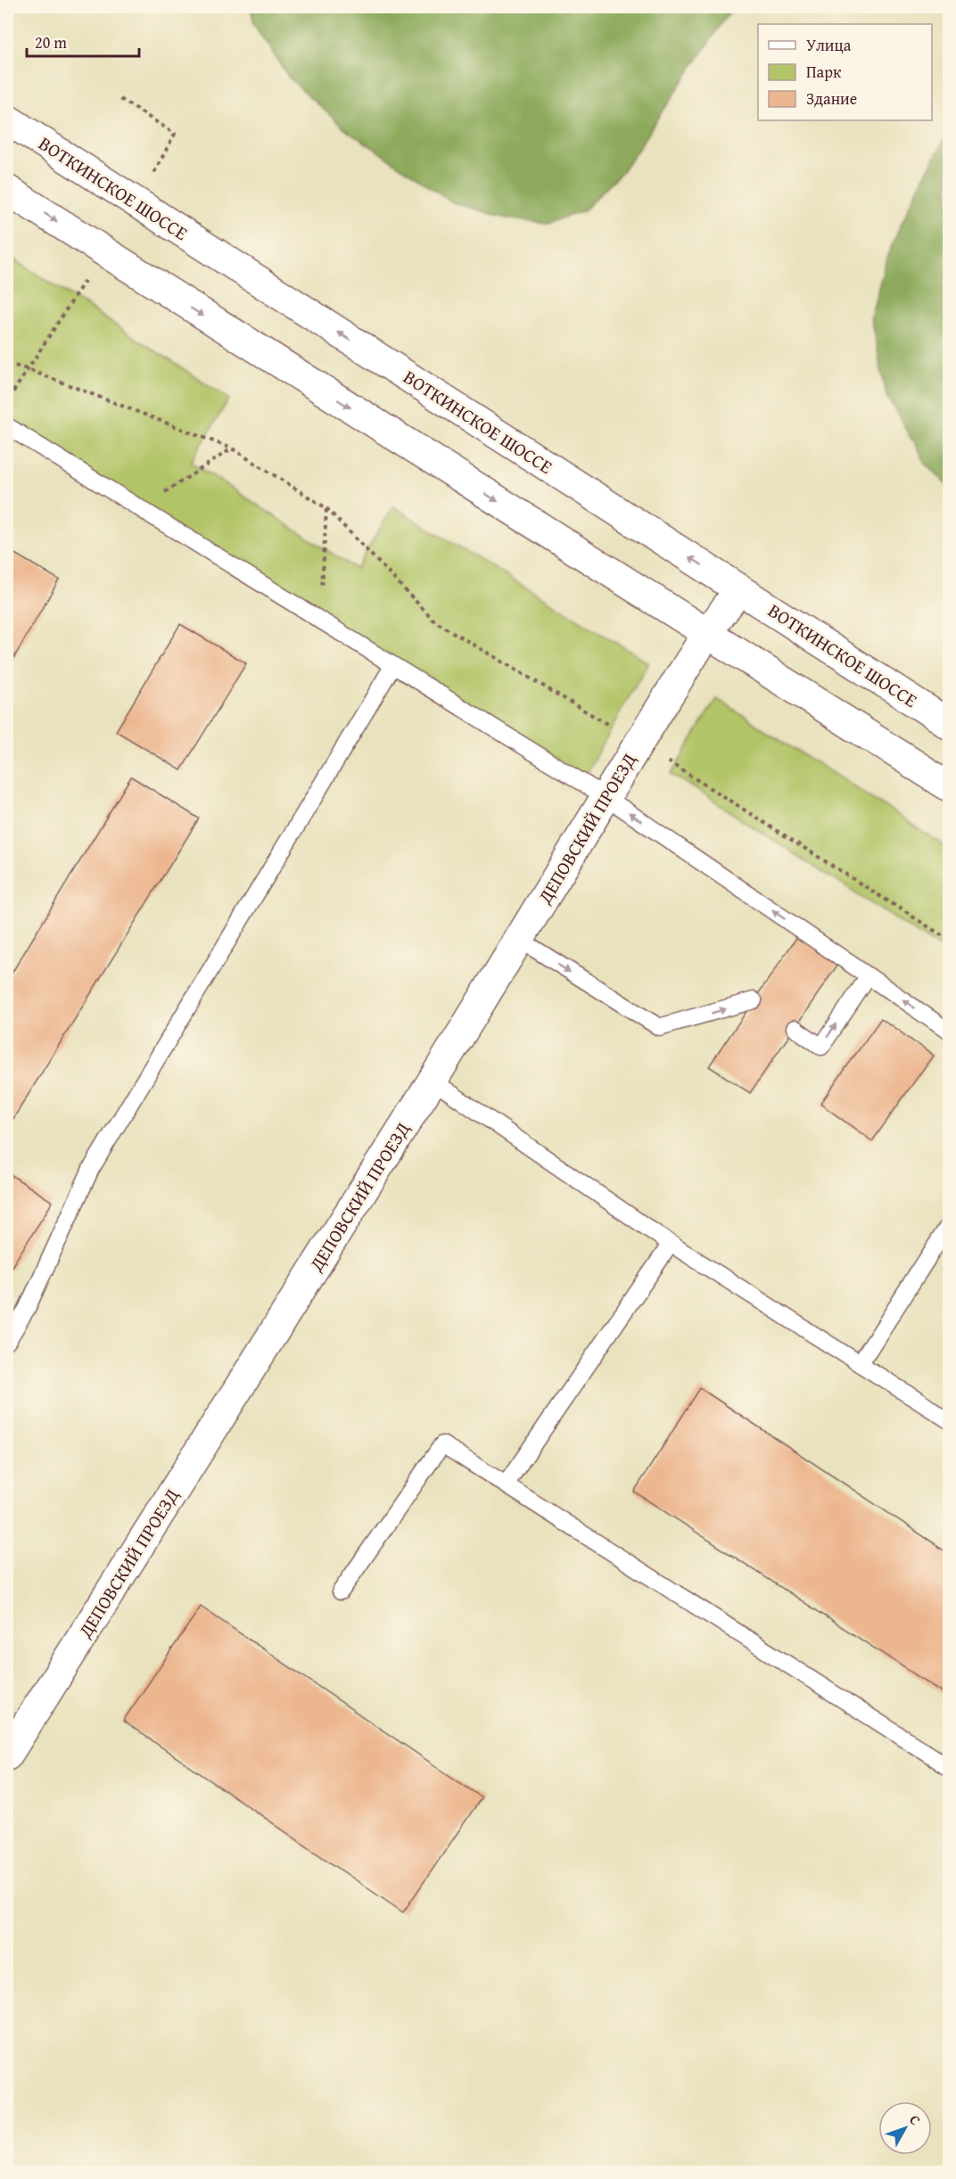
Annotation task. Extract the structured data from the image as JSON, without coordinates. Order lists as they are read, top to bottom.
{
  "streets": {
    "main road": ["ВОТКИНСКОЕ ШОССЕ", "ДЕПОВСКИЙ ПРОЕЗД"]
  },
  "crossings": [
    ["ВОТКИНСКОЕ ШОССЕ", "ДЕПОВСКИЙ ПРОЕЗД"]
  ],
  "legend": ["Улица", "Парк", "Здание"],
  "scale_bar": "20 m",
  "north": "top right"
}
